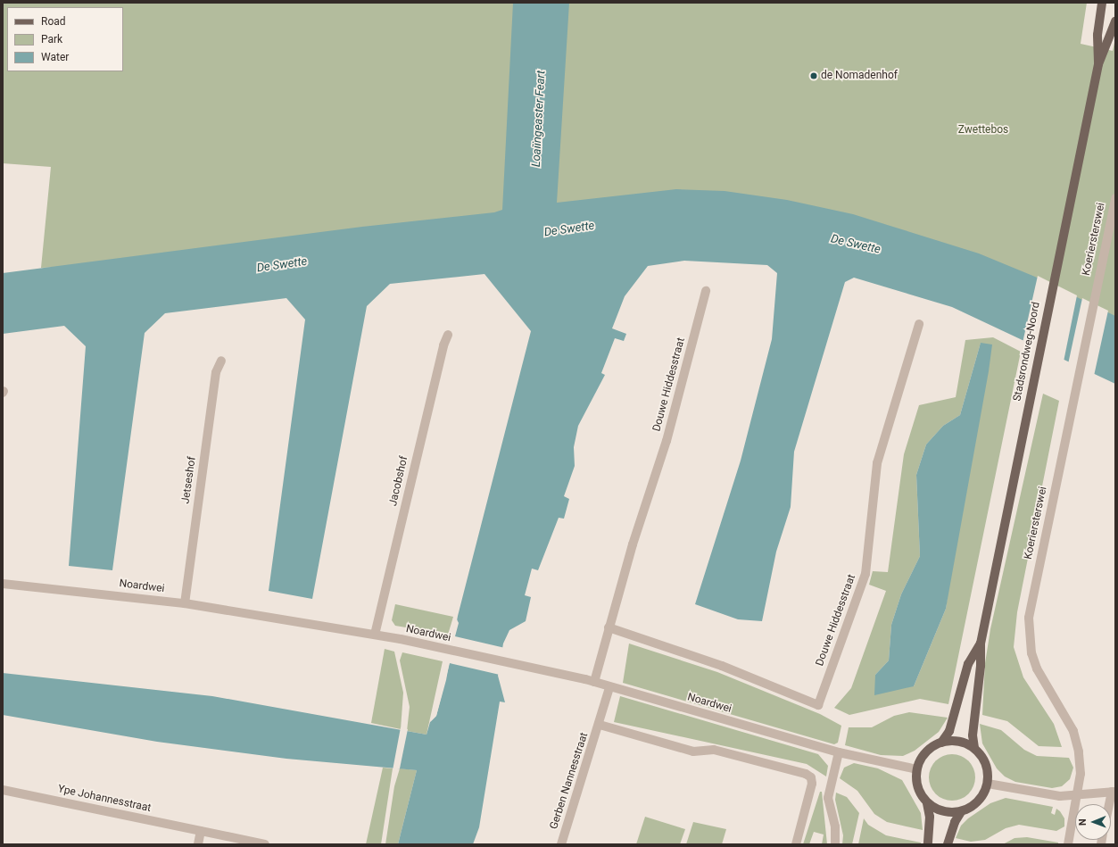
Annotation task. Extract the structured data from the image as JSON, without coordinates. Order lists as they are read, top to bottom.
{
  "streets": {
    "main road": ["Stadsrondweg-Noord"],
    "street": [
      "Koeriersterswei",
      "Douwe Hiddesstraat",
      "Jetseshof",
      "Jacobshof",
      "Noardwei",
      "Gerben Nannesstraat",
      "Ype Johannesstraat"
    ]
  },
  "crossings": [
    ["Stadsrondweg-Noord", "Noardwei"],
    ["Douwe Hiddesstraat", "Noardwei"],
    ["Jetseshof", "Noardwei"],
    ["Jacobshof", "Noardwei"],
    ["Noardwei", "Gerben Nannesstraat"]
  ],
  "water": ["Loaiïngeaster Feart", "De Swette"],
  "parks": ["Zwettebos"],
  "places": ["de Nomadenhof"],
  "legend": ["Road", "Park", "Water"],
  "north": "left"
}
